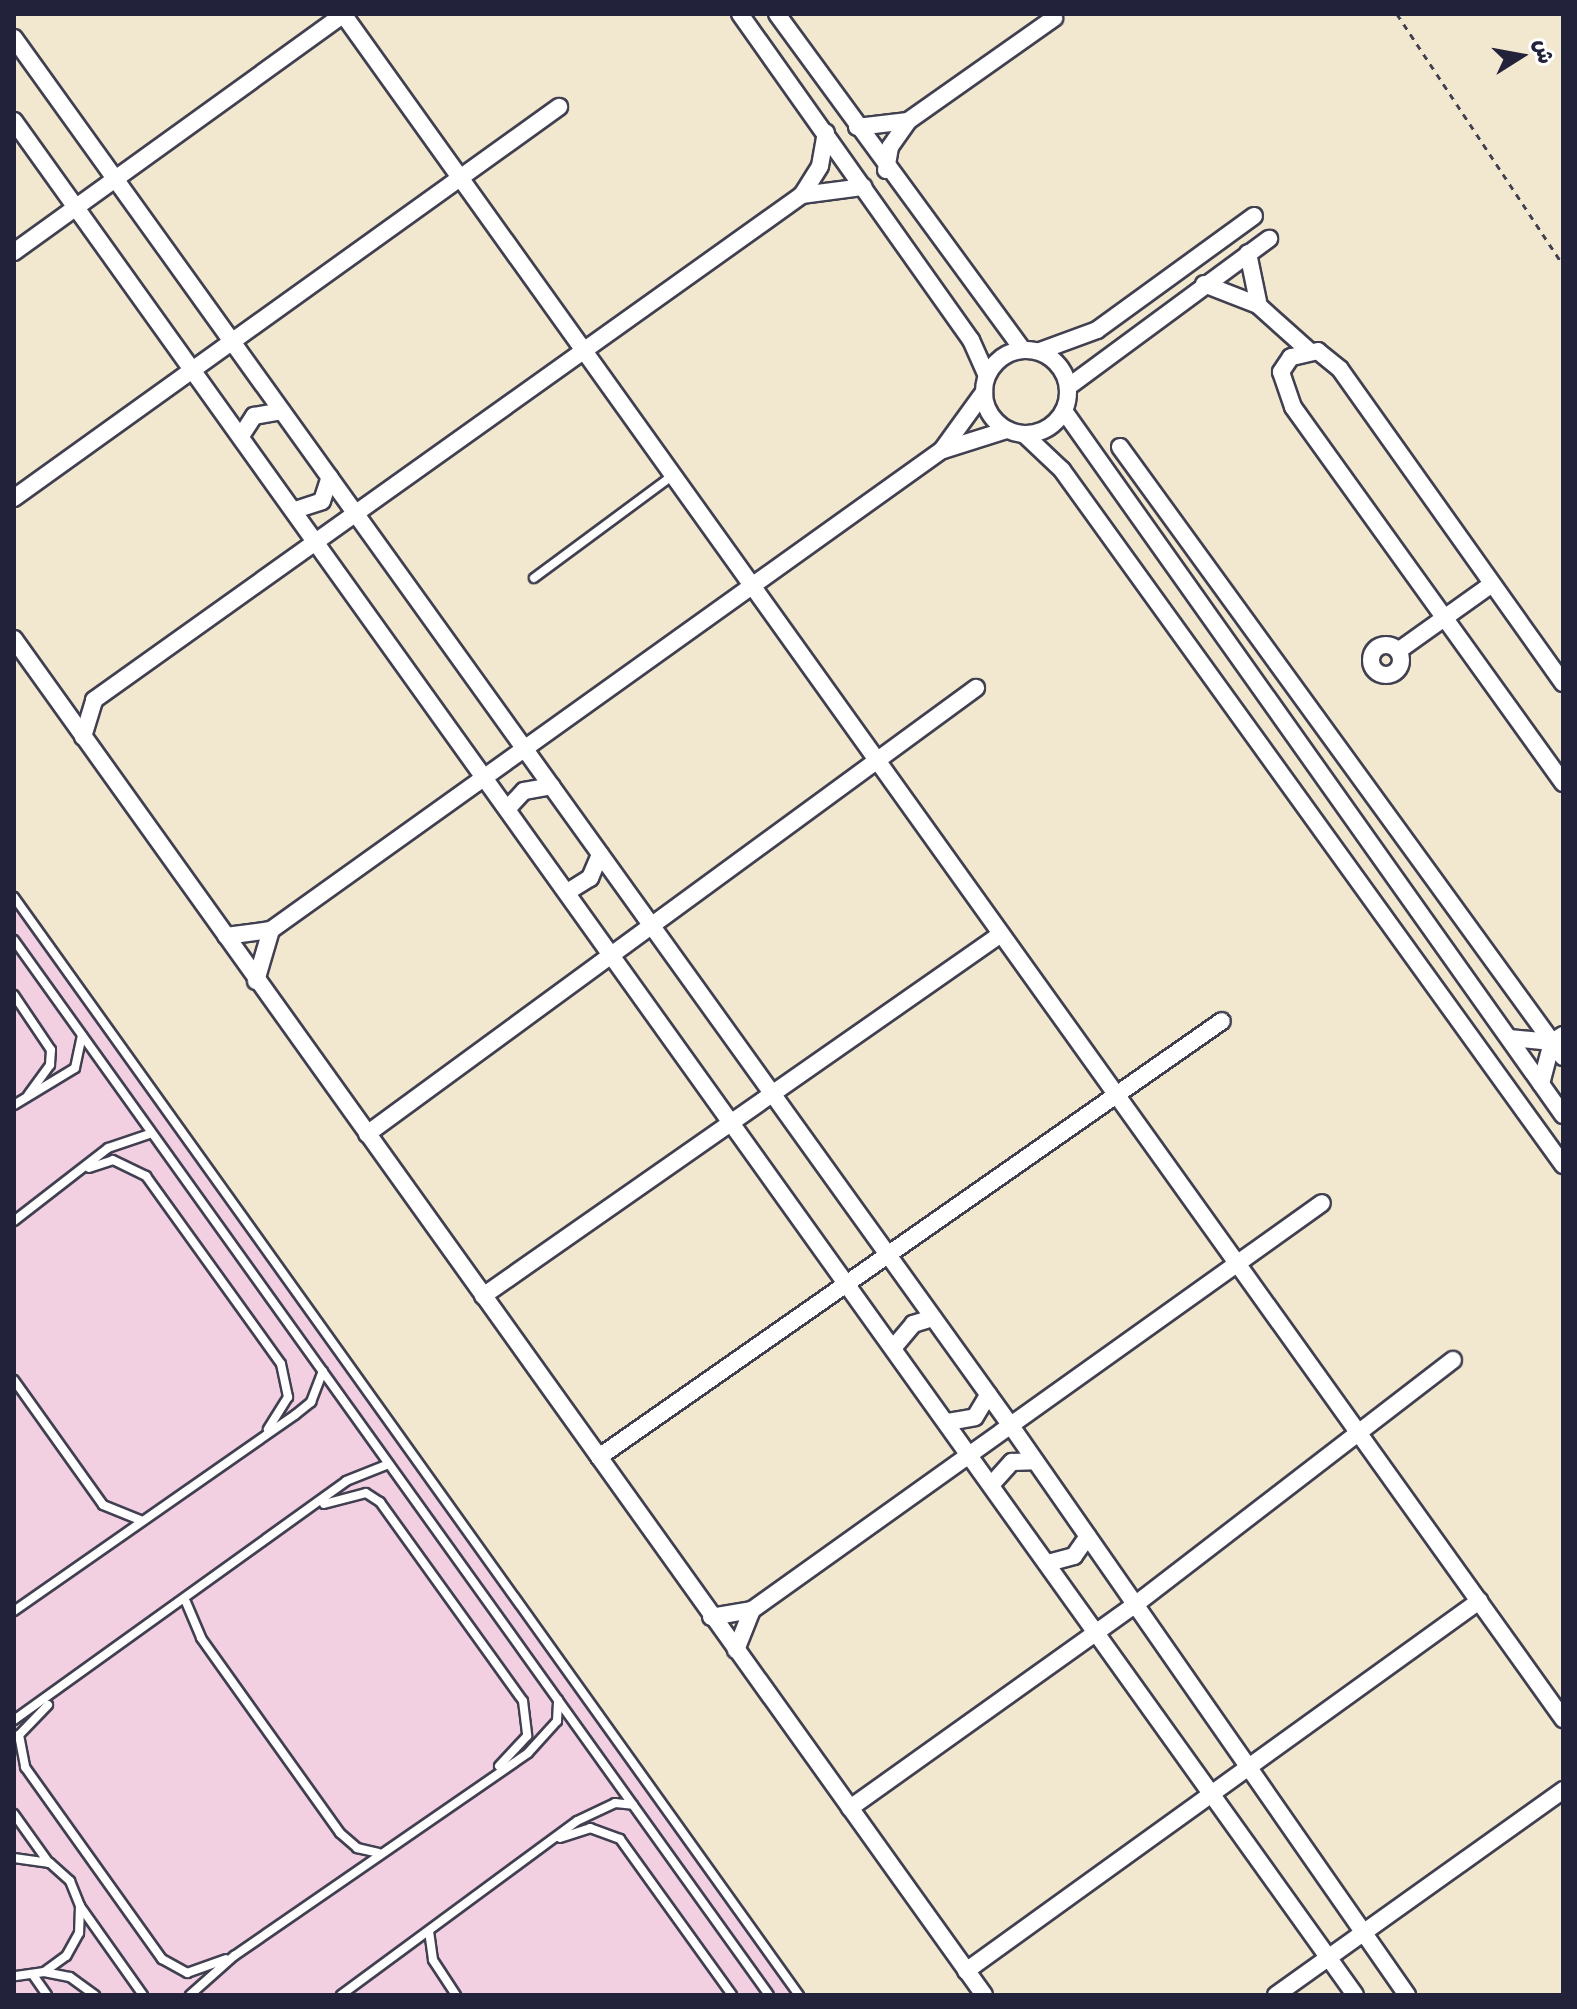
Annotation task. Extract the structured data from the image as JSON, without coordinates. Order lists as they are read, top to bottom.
{
  "north": "right"
}
